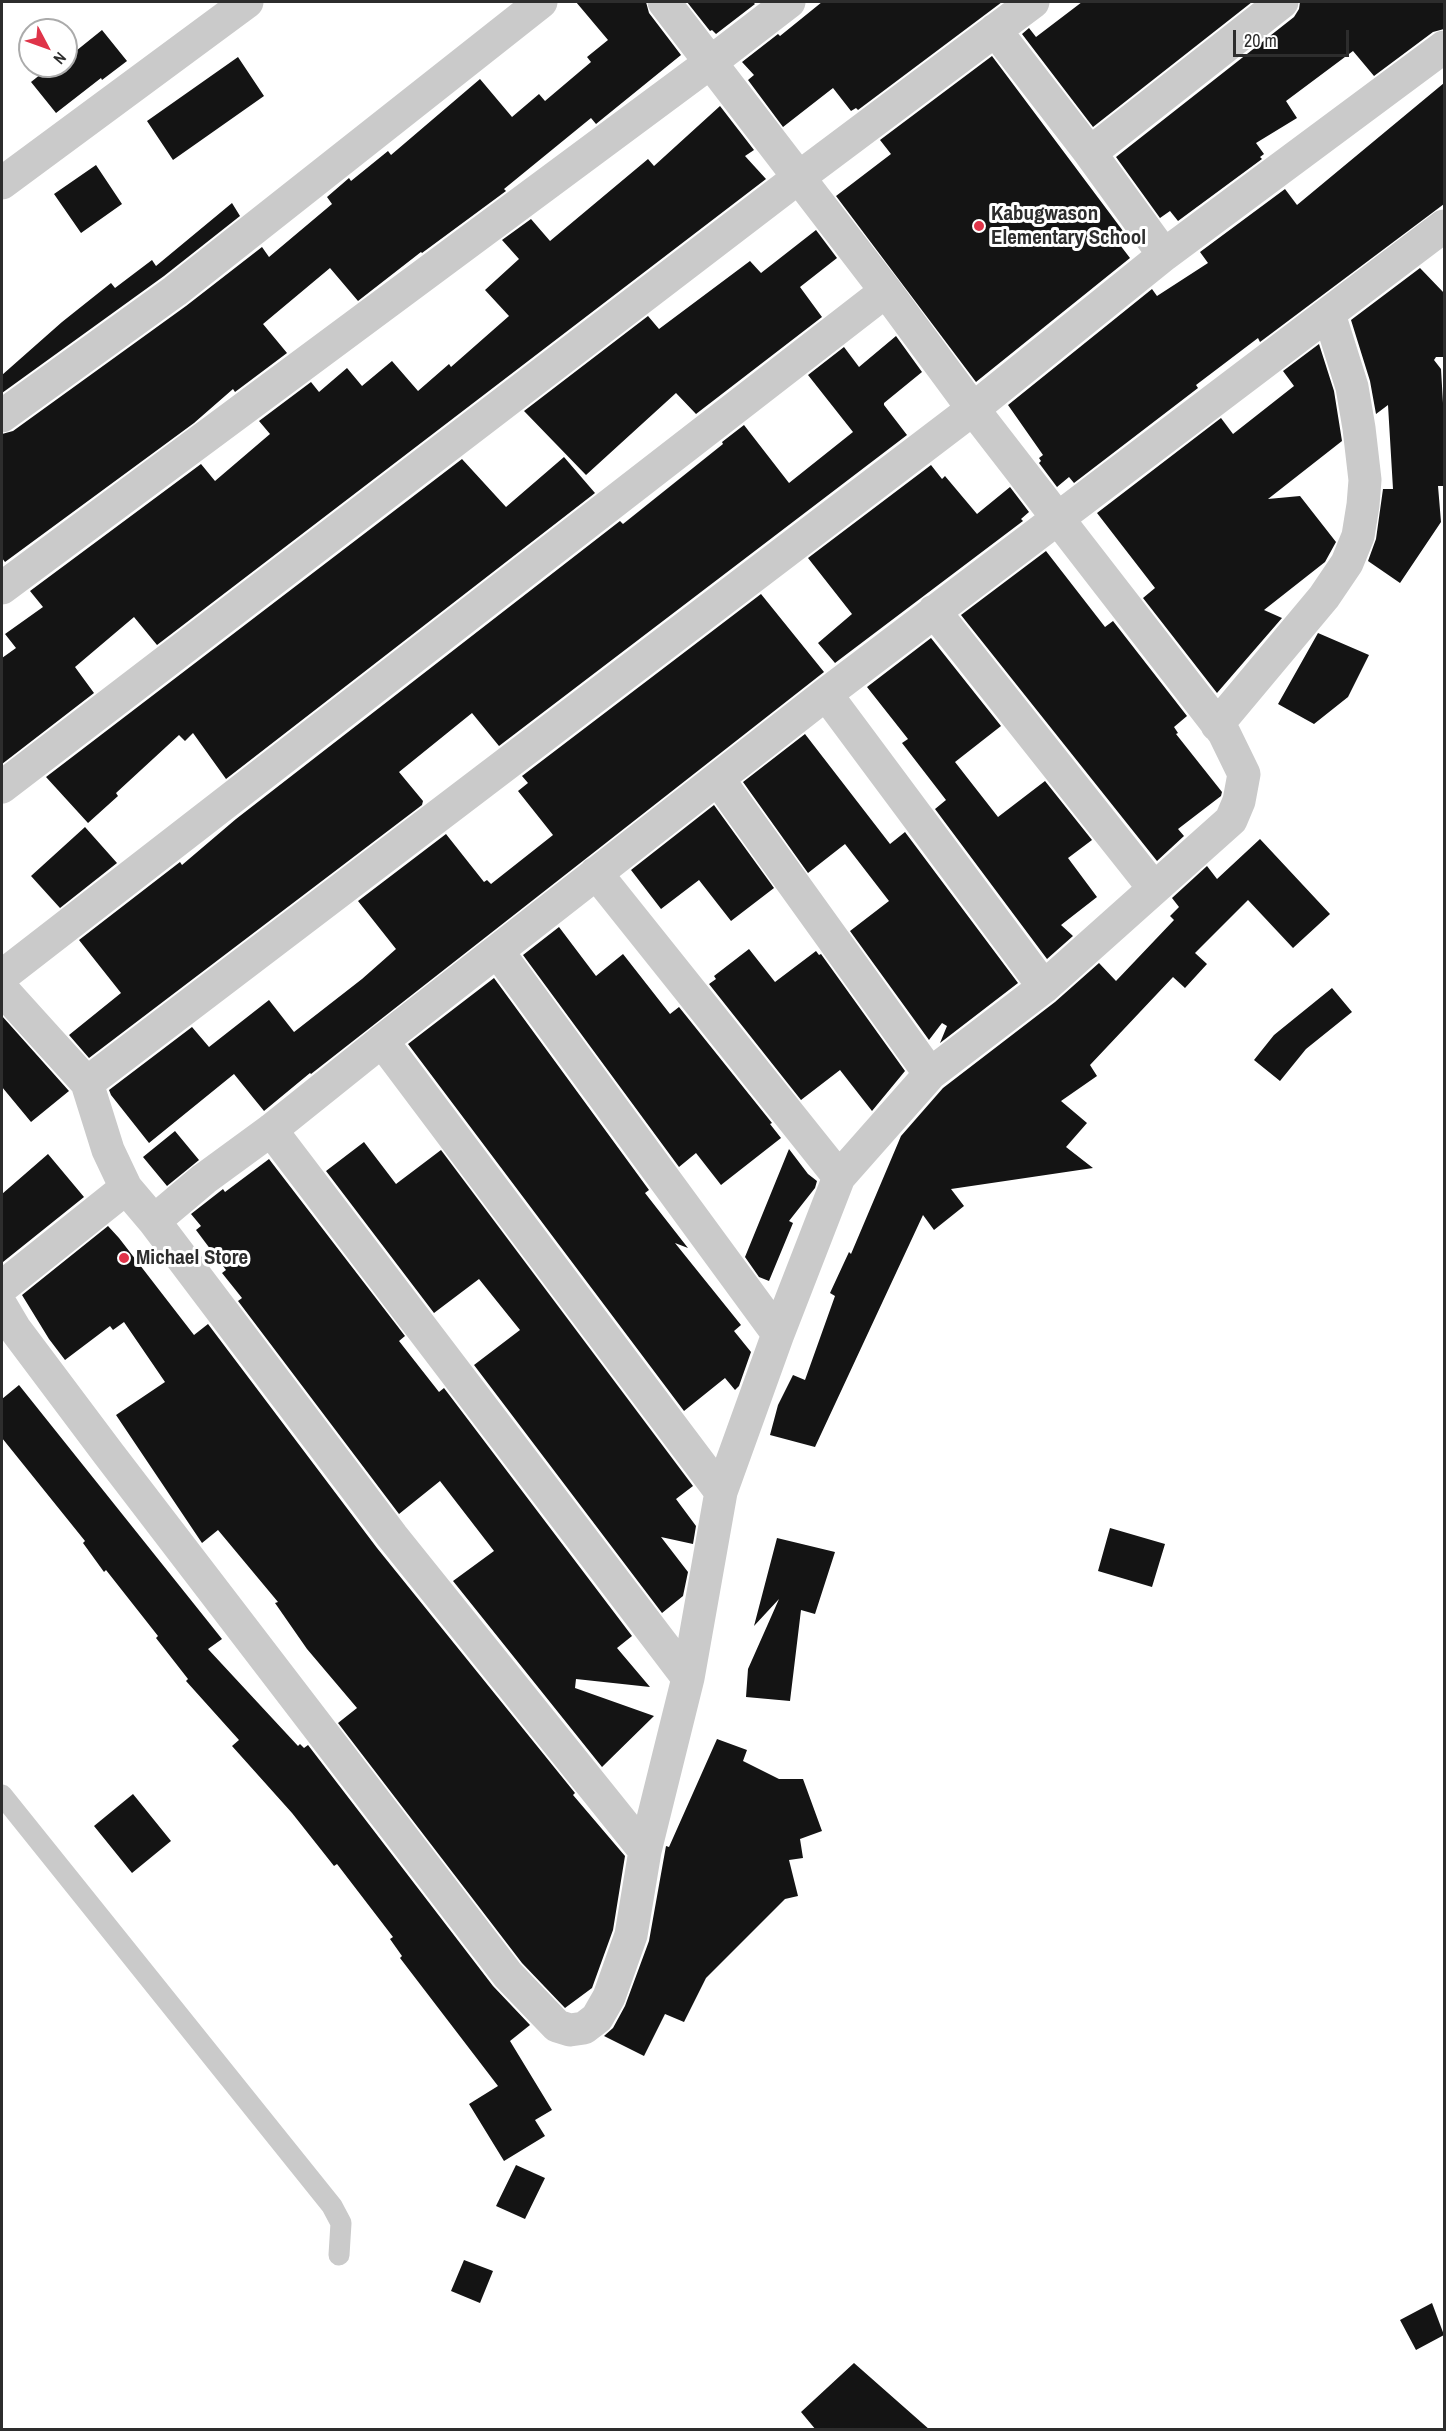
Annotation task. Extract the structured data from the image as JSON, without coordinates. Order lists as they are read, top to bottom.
{
  "places": ["Kabugwason Elementary School", "Michael Store"],
  "scale_bar": "20 m",
  "north": "bottom right"
}
